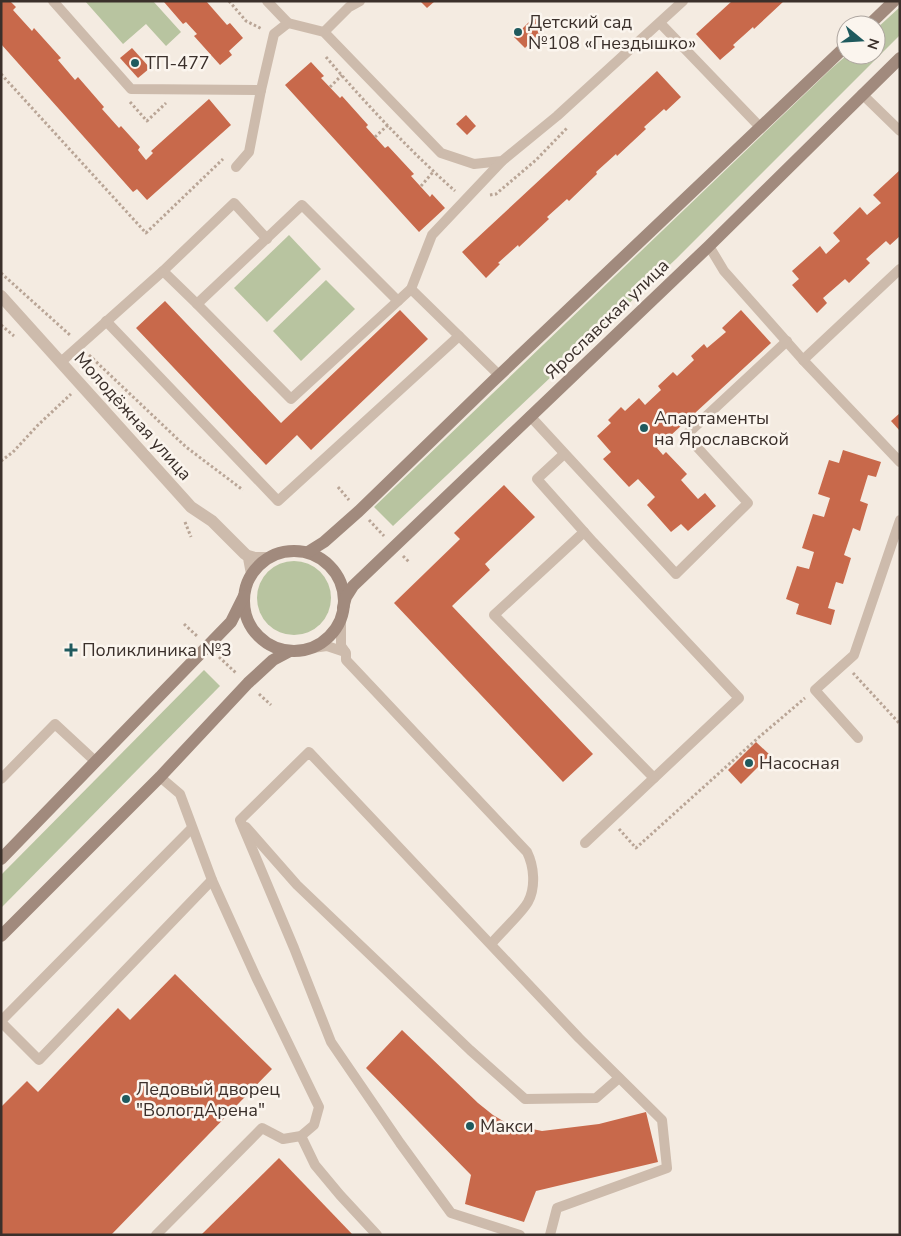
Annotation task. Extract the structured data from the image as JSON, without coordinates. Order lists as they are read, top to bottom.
{
  "streets": {
    "main road": ["Ярославская улица"],
    "street": ["Молодёжная улица"]
  },
  "places": {
    "other": [
      "Детский сад №108 «Гнездышко»",
      "ТП-477",
      "Апартаменты на Ярославской",
      "Насосная",
      "Ледовый дворец \"ВологдАрена\"",
      "Макси"
    ],
    "health": ["Поликлиника №3"]
  },
  "north": "right"
}
